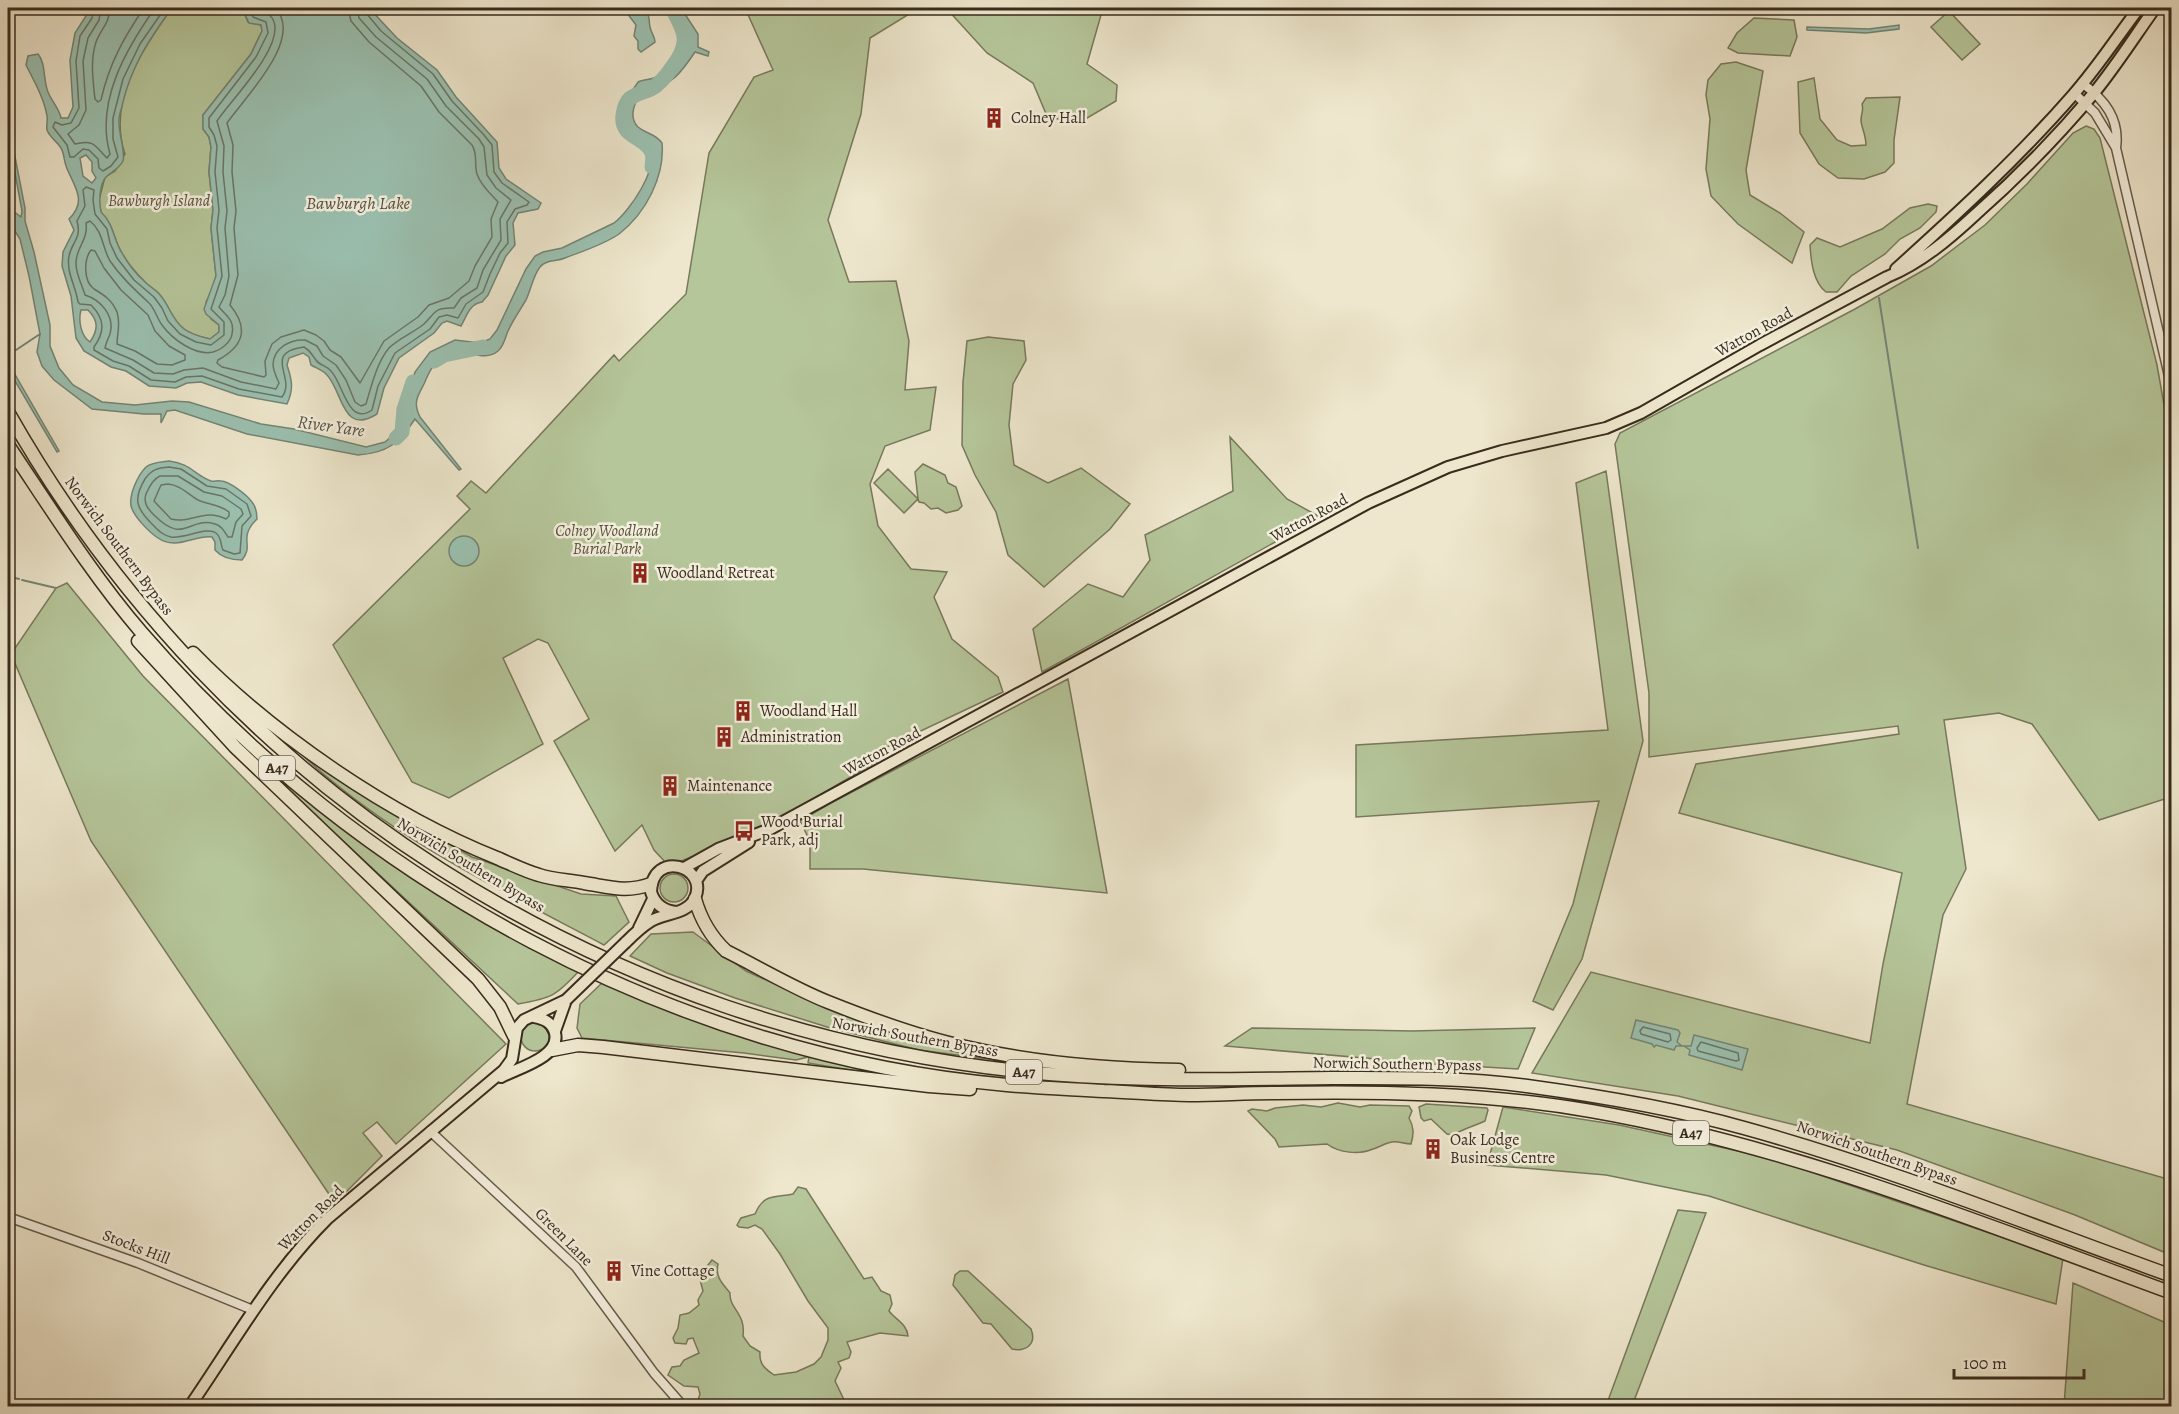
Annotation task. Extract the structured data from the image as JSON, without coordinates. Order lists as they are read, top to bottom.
{
  "streets": {
    "highway": ["Norwich Southern Bypass", "A47"],
    "main road": ["Watton Road"],
    "street": ["Green Lane", "Stocks Hill"]
  },
  "crossings": [
    ["Watton Road", "A47"],
    ["Watton Road", "Green Lane"],
    ["Watton Road", "Stocks Hill"],
    ["Norwich Southern Bypass", "A47"]
  ],
  "water": ["Bawburgh Lake", "River Yare"],
  "parks": ["Bawburgh Island", "Colney Woodland Burial Park"],
  "places": {
    "building": [
      "Colney Hall",
      "Woodland Retreat",
      "Woodland Hall",
      "Administration",
      "Maintenance",
      "Oak Lodge Business Centre",
      "Vine Cottage"
    ],
    "bus stop": ["Wood Burial Park, adj"]
  },
  "scale_bar": "100 m"
}
